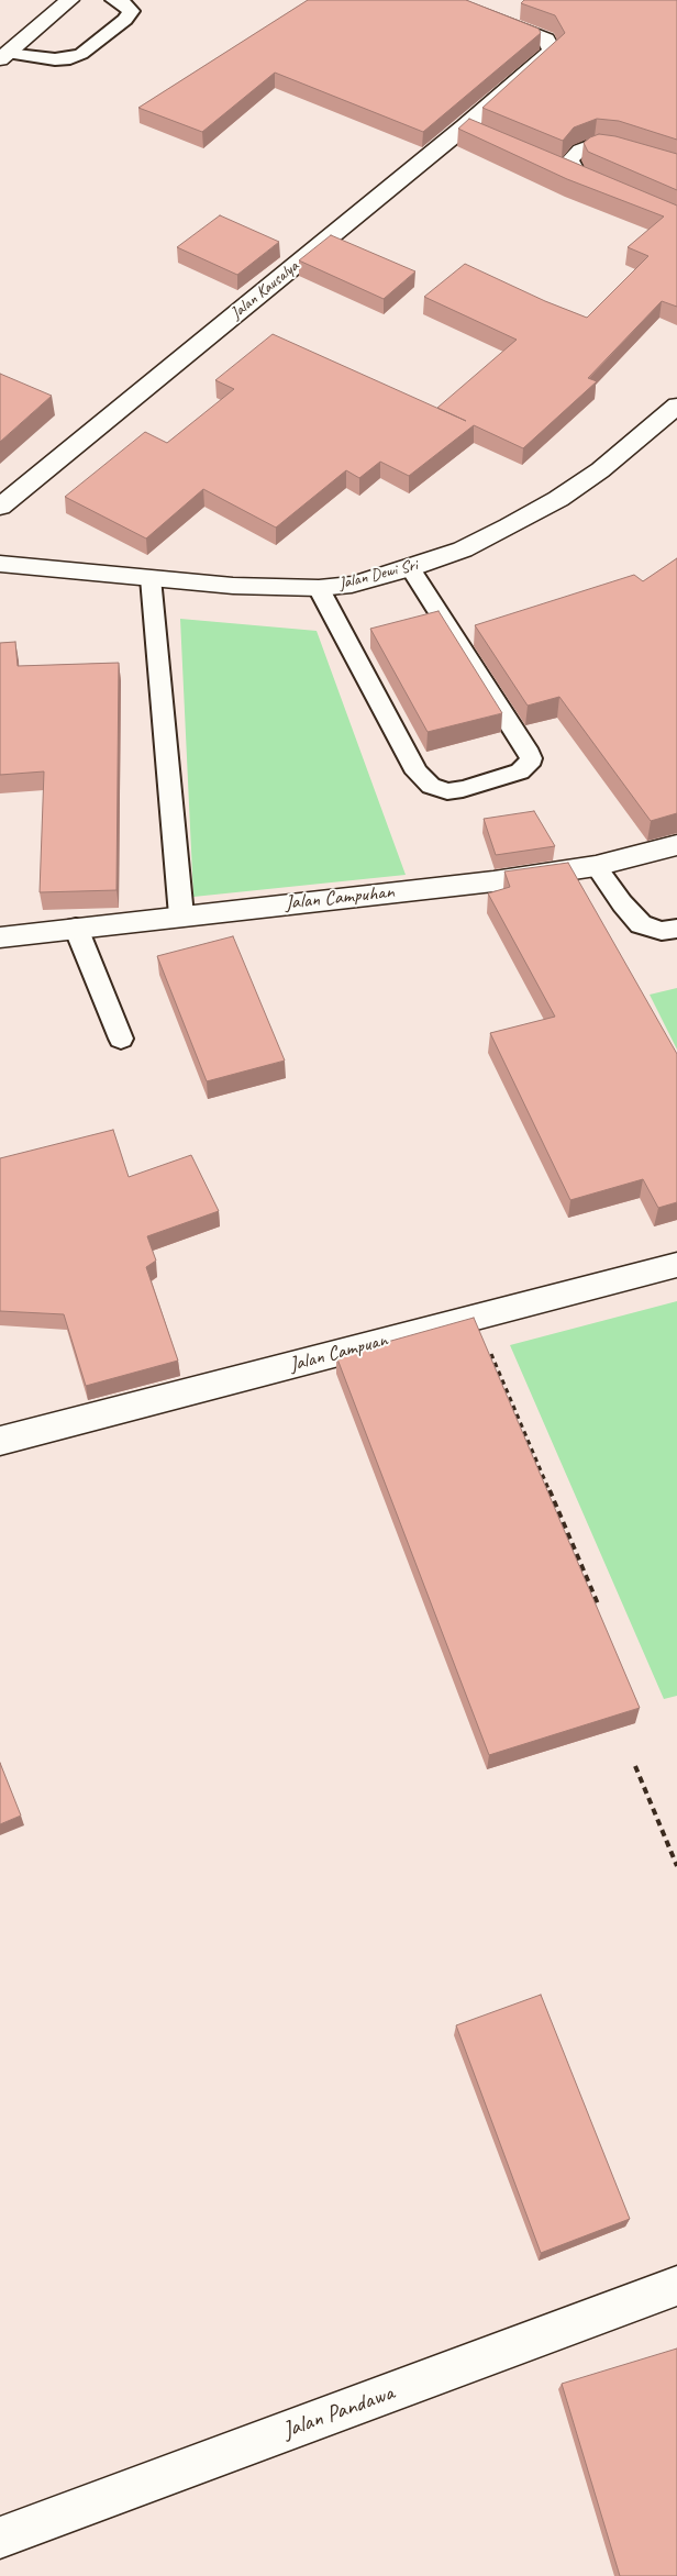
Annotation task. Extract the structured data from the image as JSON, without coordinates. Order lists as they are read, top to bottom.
{
  "streets": {
    "street": [
      "Jalan Kausalya",
      "Jalan Dewi Sri",
      "Jalan Campuhan",
      "Jalan Campuan",
      "Jalan Pandawa"
    ]
  }
}
